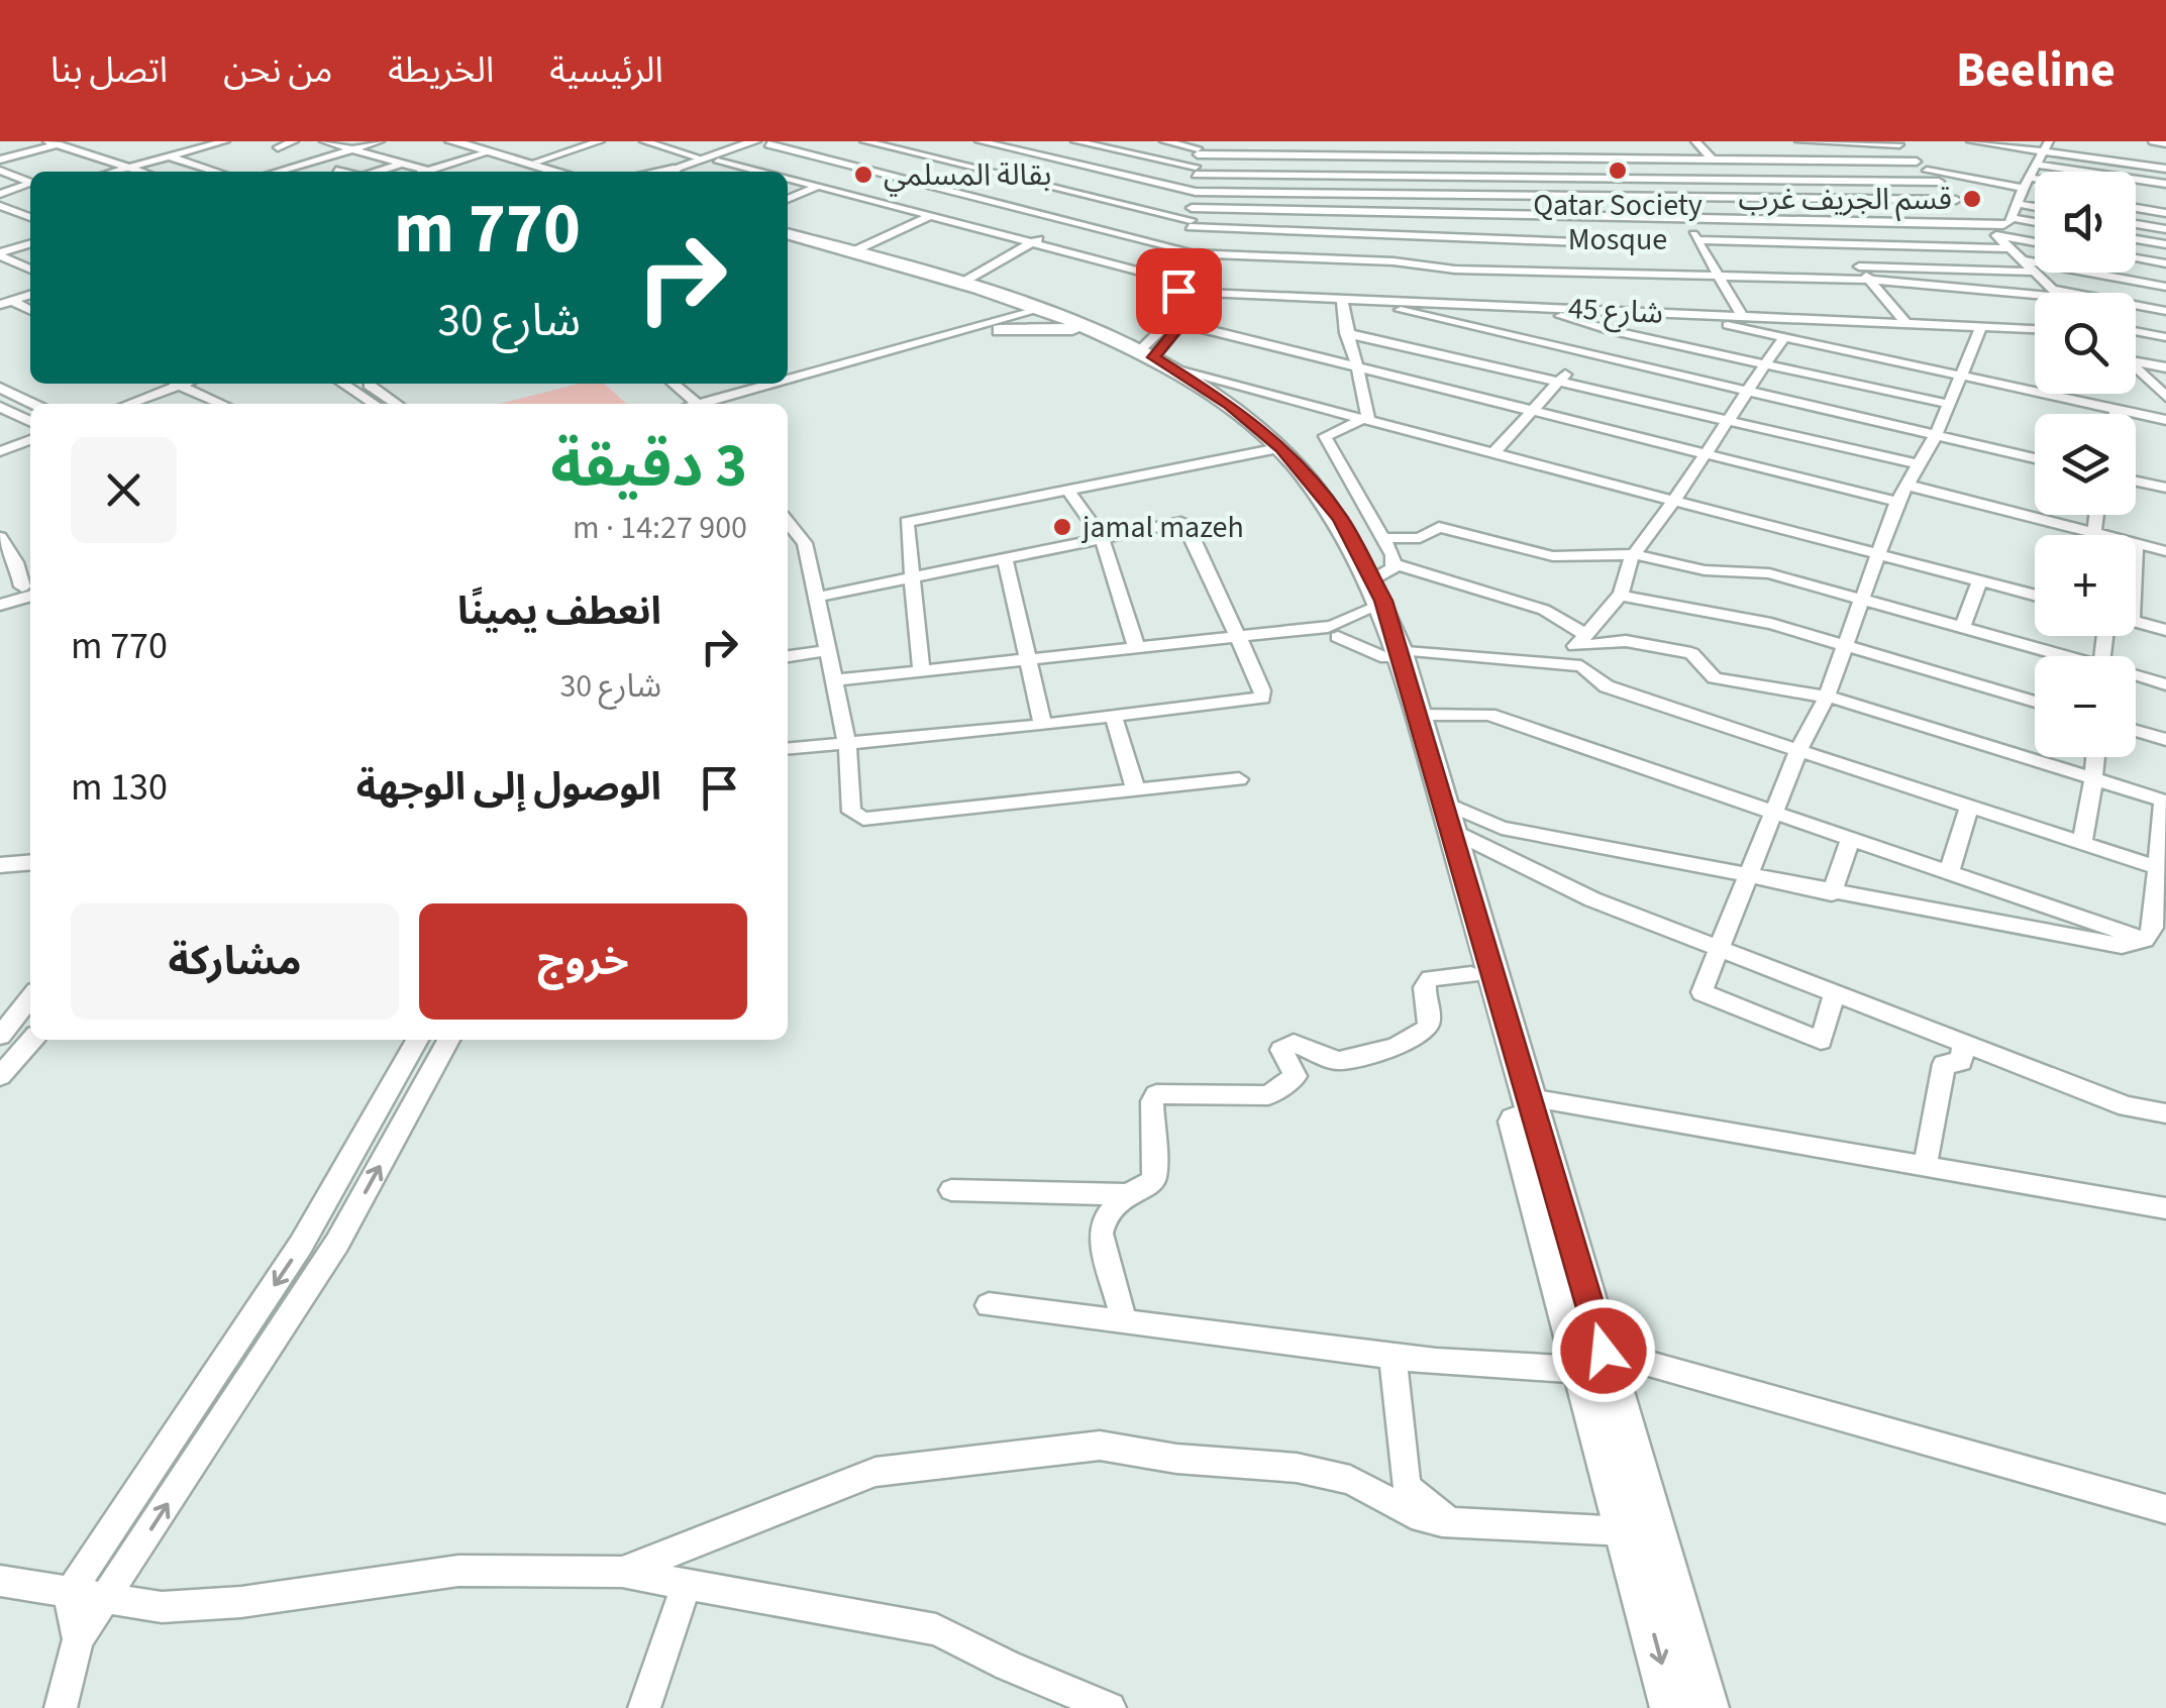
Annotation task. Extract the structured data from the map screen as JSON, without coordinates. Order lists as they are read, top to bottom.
{
  "streets": {
    "street": ["شارع 45"]
  },
  "places": [
    "Qatar Society Mosque",
    "بقالة المسلمي",
    "قسم الجريف غرب",
    "jamal mazeh"
  ],
  "page": {
    "header": "Beeline",
    "nav": [
      "الرئيسية",
      "الخريطة",
      "من نحن",
      "اتصل بنا"
    ],
    "map_buttons": ["+", "−"],
    "turn": ["770 m", "شارع 30"],
    "heading": ["3 دقيقة", "900 m · 14:27"],
    "list": [
      {
        "name": "انعطف يمينًا",
        "note": "شارع 30",
        "value": "770 m"
      },
      {
        "name": "الوصول إلى الوجهة",
        "value": "130 m"
      }
    ],
    "buttons": ["خروج", "مشاركة"]
  }
}
